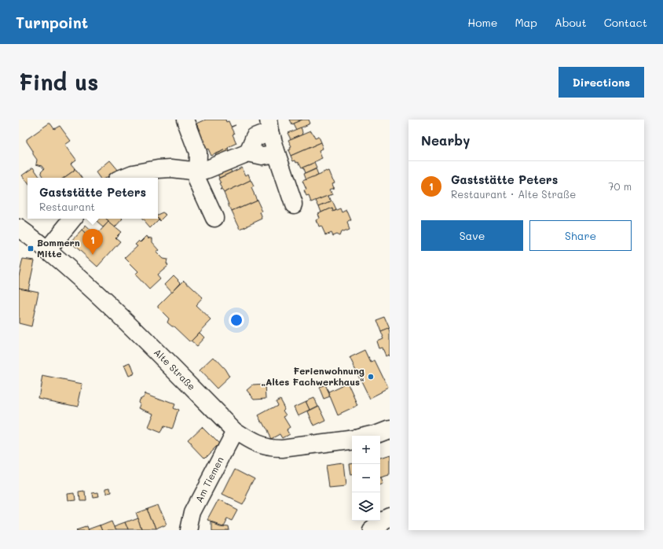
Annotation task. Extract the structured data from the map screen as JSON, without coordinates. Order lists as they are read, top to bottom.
{
  "streets": {
    "street": ["Alte Straße", "Am Tiemen"]
  },
  "crossings": [
    ["Alte Straße", "Am Tiemen"]
  ],
  "places": {
    "transit": ["Bommern Mitte"],
    "other": ["Ferienwohnung „Altes Fachwerkhaus“"]
  },
  "page": {
    "header": "Turnpoint",
    "nav": [
      "Home",
      "Map",
      "About",
      "Contact"
    ],
    "buttons": [
      "Directions",
      ["Save", "Share"]
    ],
    "title": "Find us",
    "heading": "Nearby",
    "list": [
      {
        "mark": "1",
        "name": "Gaststätte Peters",
        "note": "Restaurant · Alte Straße",
        "value": "70 m"
      }
    ],
    "popup": ["Gaststätte Peters", "Restaurant"],
    "pins": "1",
    "map_buttons": ["+", "−"]
  }
}
